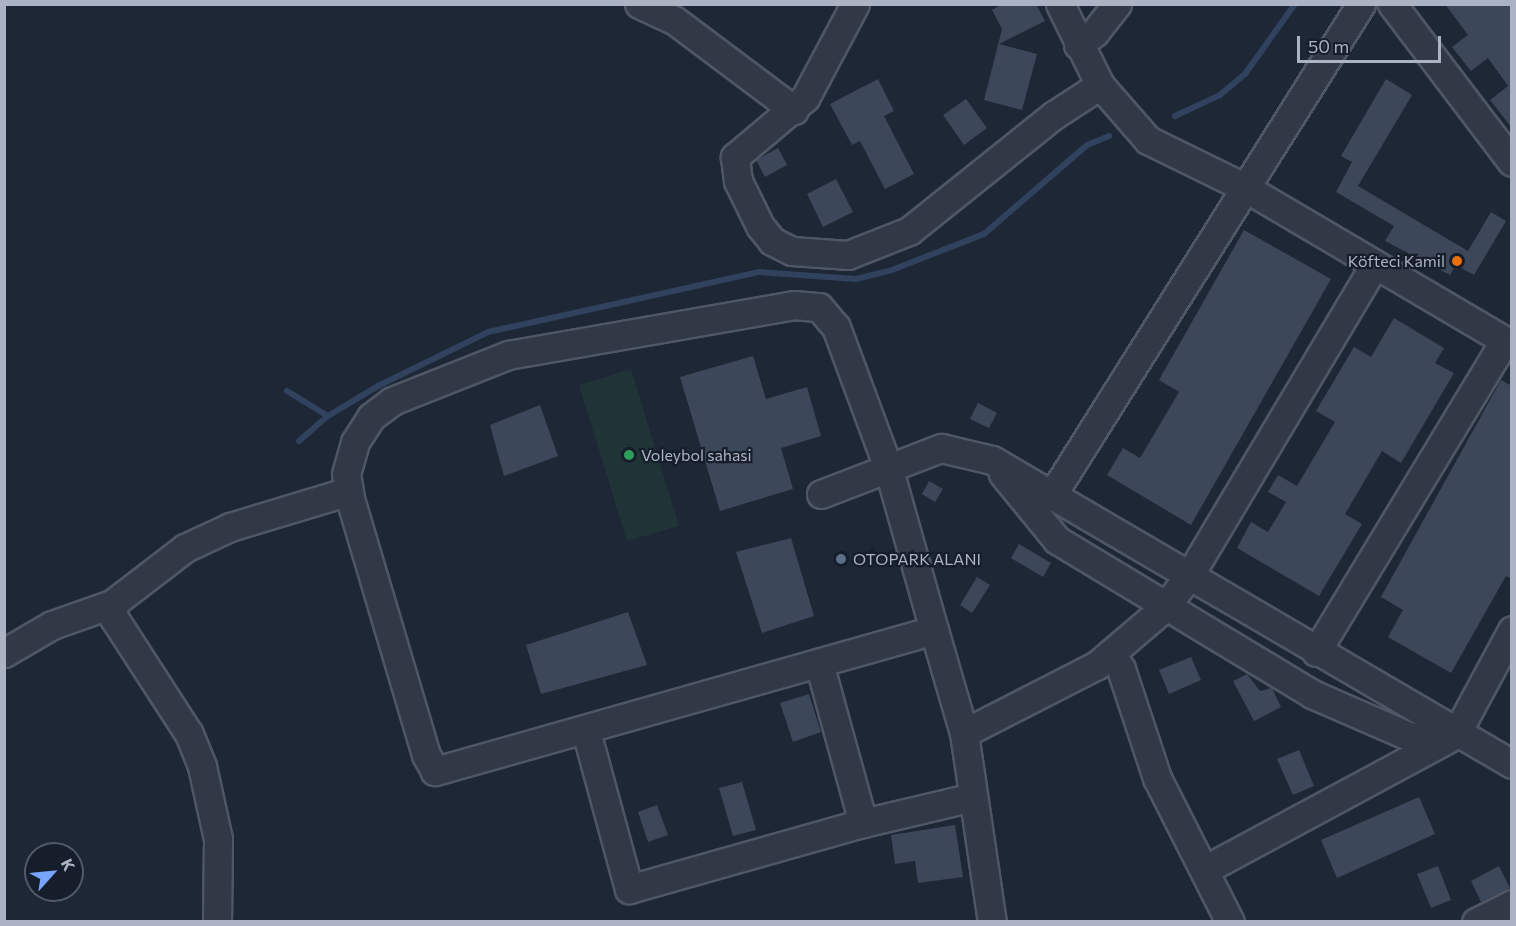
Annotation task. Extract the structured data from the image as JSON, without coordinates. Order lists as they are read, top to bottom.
{
  "places": ["Köfteci Kamil", "Voleybol sahasi", "OTOPARK ALANI"],
  "scale_bar": "50 m",
  "north": "top right"
}
